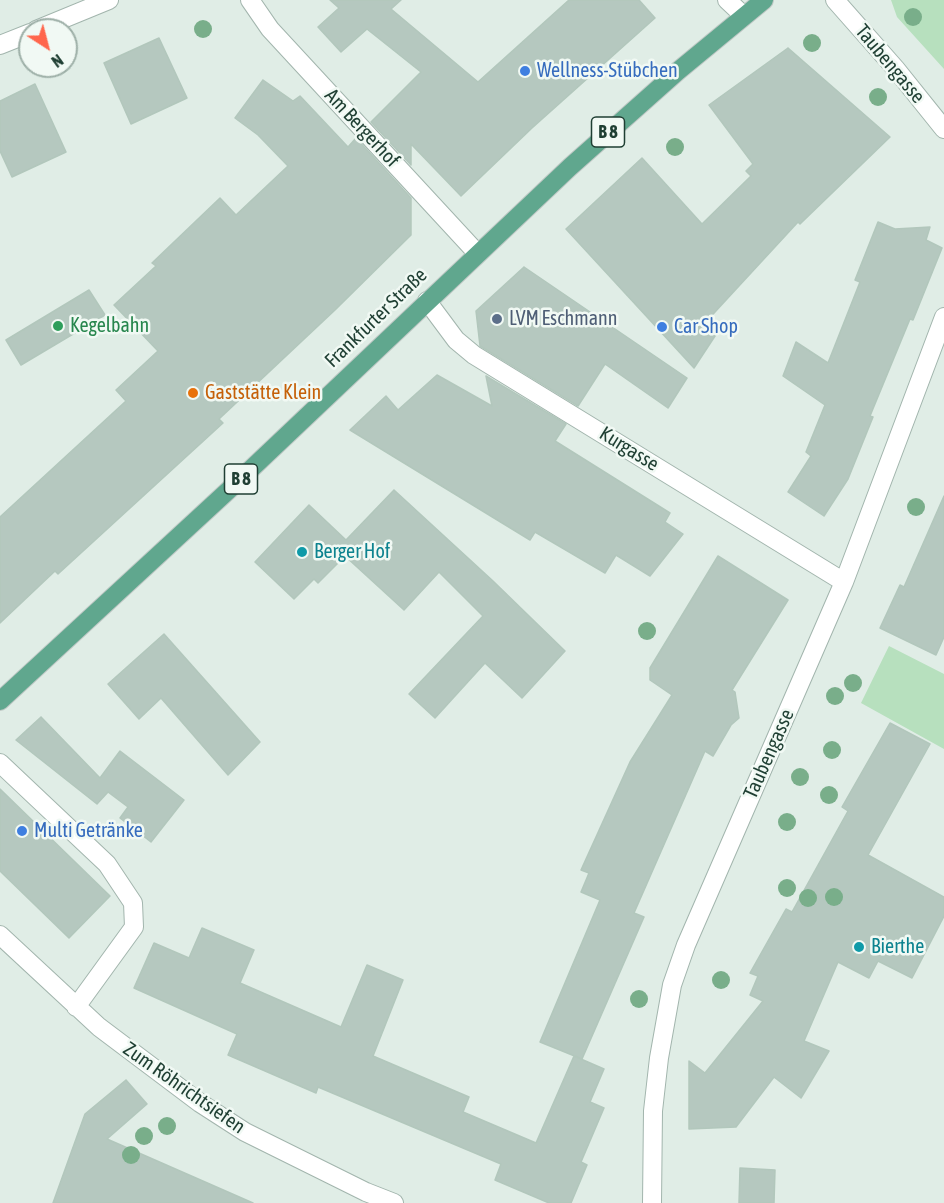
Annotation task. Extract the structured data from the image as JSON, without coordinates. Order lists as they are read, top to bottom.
{
  "streets": {
    "main road": ["B 8", "Frankfurter Straße"],
    "street": [
      "Taubengasse",
      "Am Bergerhof",
      "Kurgasse",
      "Zum Röhrichtsiefen"
    ]
  },
  "crossings": [
    ["Taubengasse", "Kurgasse"],
    ["Am Bergerhof", "Frankfurter Straße"],
    ["Frankfurter Straße", "Kurgasse"]
  ],
  "places": [
    "Wellness-Stübchen",
    "LVM Eschmann",
    "Kegelbahn",
    "Car Shop",
    "Gaststätte Klein",
    "Berger Hof",
    "Multi Getränke",
    "Bierthe"
  ],
  "north": "bottom right"
}
